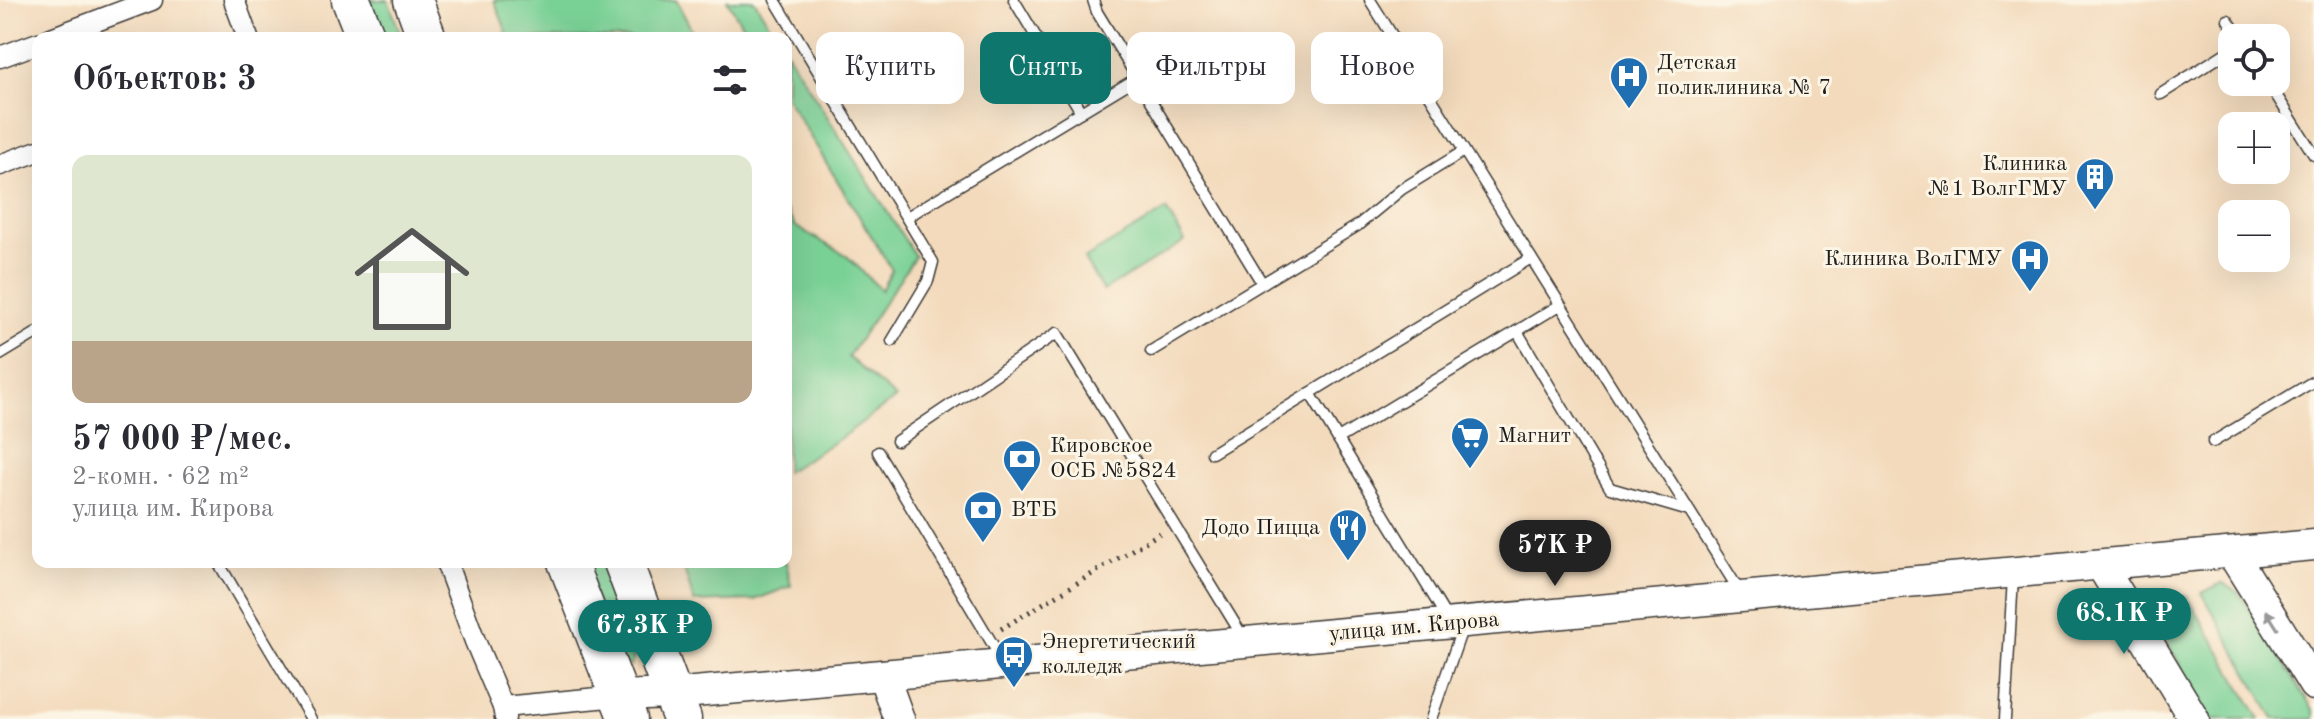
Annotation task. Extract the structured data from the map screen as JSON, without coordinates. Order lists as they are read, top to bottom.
{
  "streets": {
    "main road": ["улица им. Кирова"]
  },
  "places": {
    "hospital": ["Детская поликлиника № 7", "Клиника ВолГМУ"],
    "building": ["Клиника №1 ВолгГМУ"],
    "supermarket": ["Магнит"],
    "bank": ["Кировское ОСБ №5824", "ВТБ"],
    "restaurant": ["Додо Пицца"],
    "bus stop": ["Энергетический колледж"]
  },
  "page": {
    "map_buttons": ["+", "−"],
    "chip": [
      "Купить",
      "Снять",
      "Фильтры",
      "Новое"
    ],
    "heading": "Объектов: 3",
    "list": [
      {
        "name": "57 000 ₽/мес.",
        "note": "2-комн. · 62 m² · улица им. Кирова"
      }
    ],
    "price": ["57K ₽", "68.1K ₽", "67.3K ₽"]
  }
}
